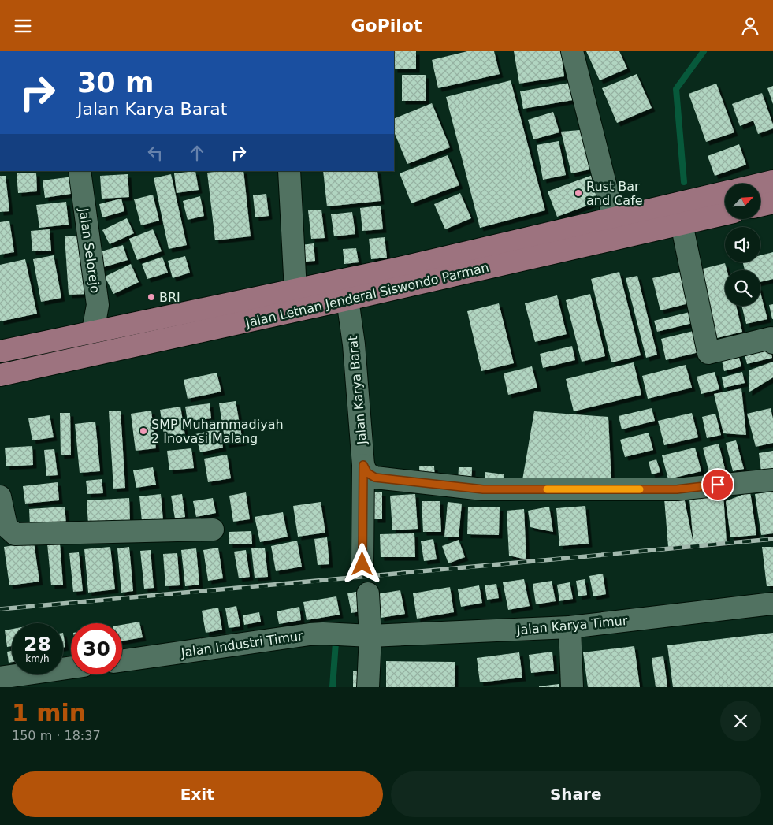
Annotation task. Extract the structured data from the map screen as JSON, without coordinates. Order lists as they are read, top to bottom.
{
  "streets": {
    "main road": ["Jalan Letnan Jenderal Siswondo Parman"],
    "street": [
      "Jalan Selorejo",
      "Jalan Karya Barat",
      "Jalan Karya Timur",
      "Jalan Industri Timur"
    ]
  },
  "crossings": [
    ["Jalan Selorejo", "Jalan Letnan Jenderal Siswondo Parman"],
    ["Jalan Letnan Jenderal Siswondo Parman", "Jalan Karya Barat"],
    ["Jalan Karya Timur", "Jalan Industri Timur"]
  ],
  "places": ["Rust Bar and Cafe", "BRI", "SMP Muhammadiyah 2 Inovasi Malang"],
  "north": "top right",
  "page": {
    "header": "GoPilot",
    "turn": ["30 m", "Jalan Karya Barat"],
    "speed": "28 km/h",
    "limit": "30",
    "heading": ["1 min", "150 m · 18:37"],
    "buttons": ["Exit", "Share"]
  }
}
